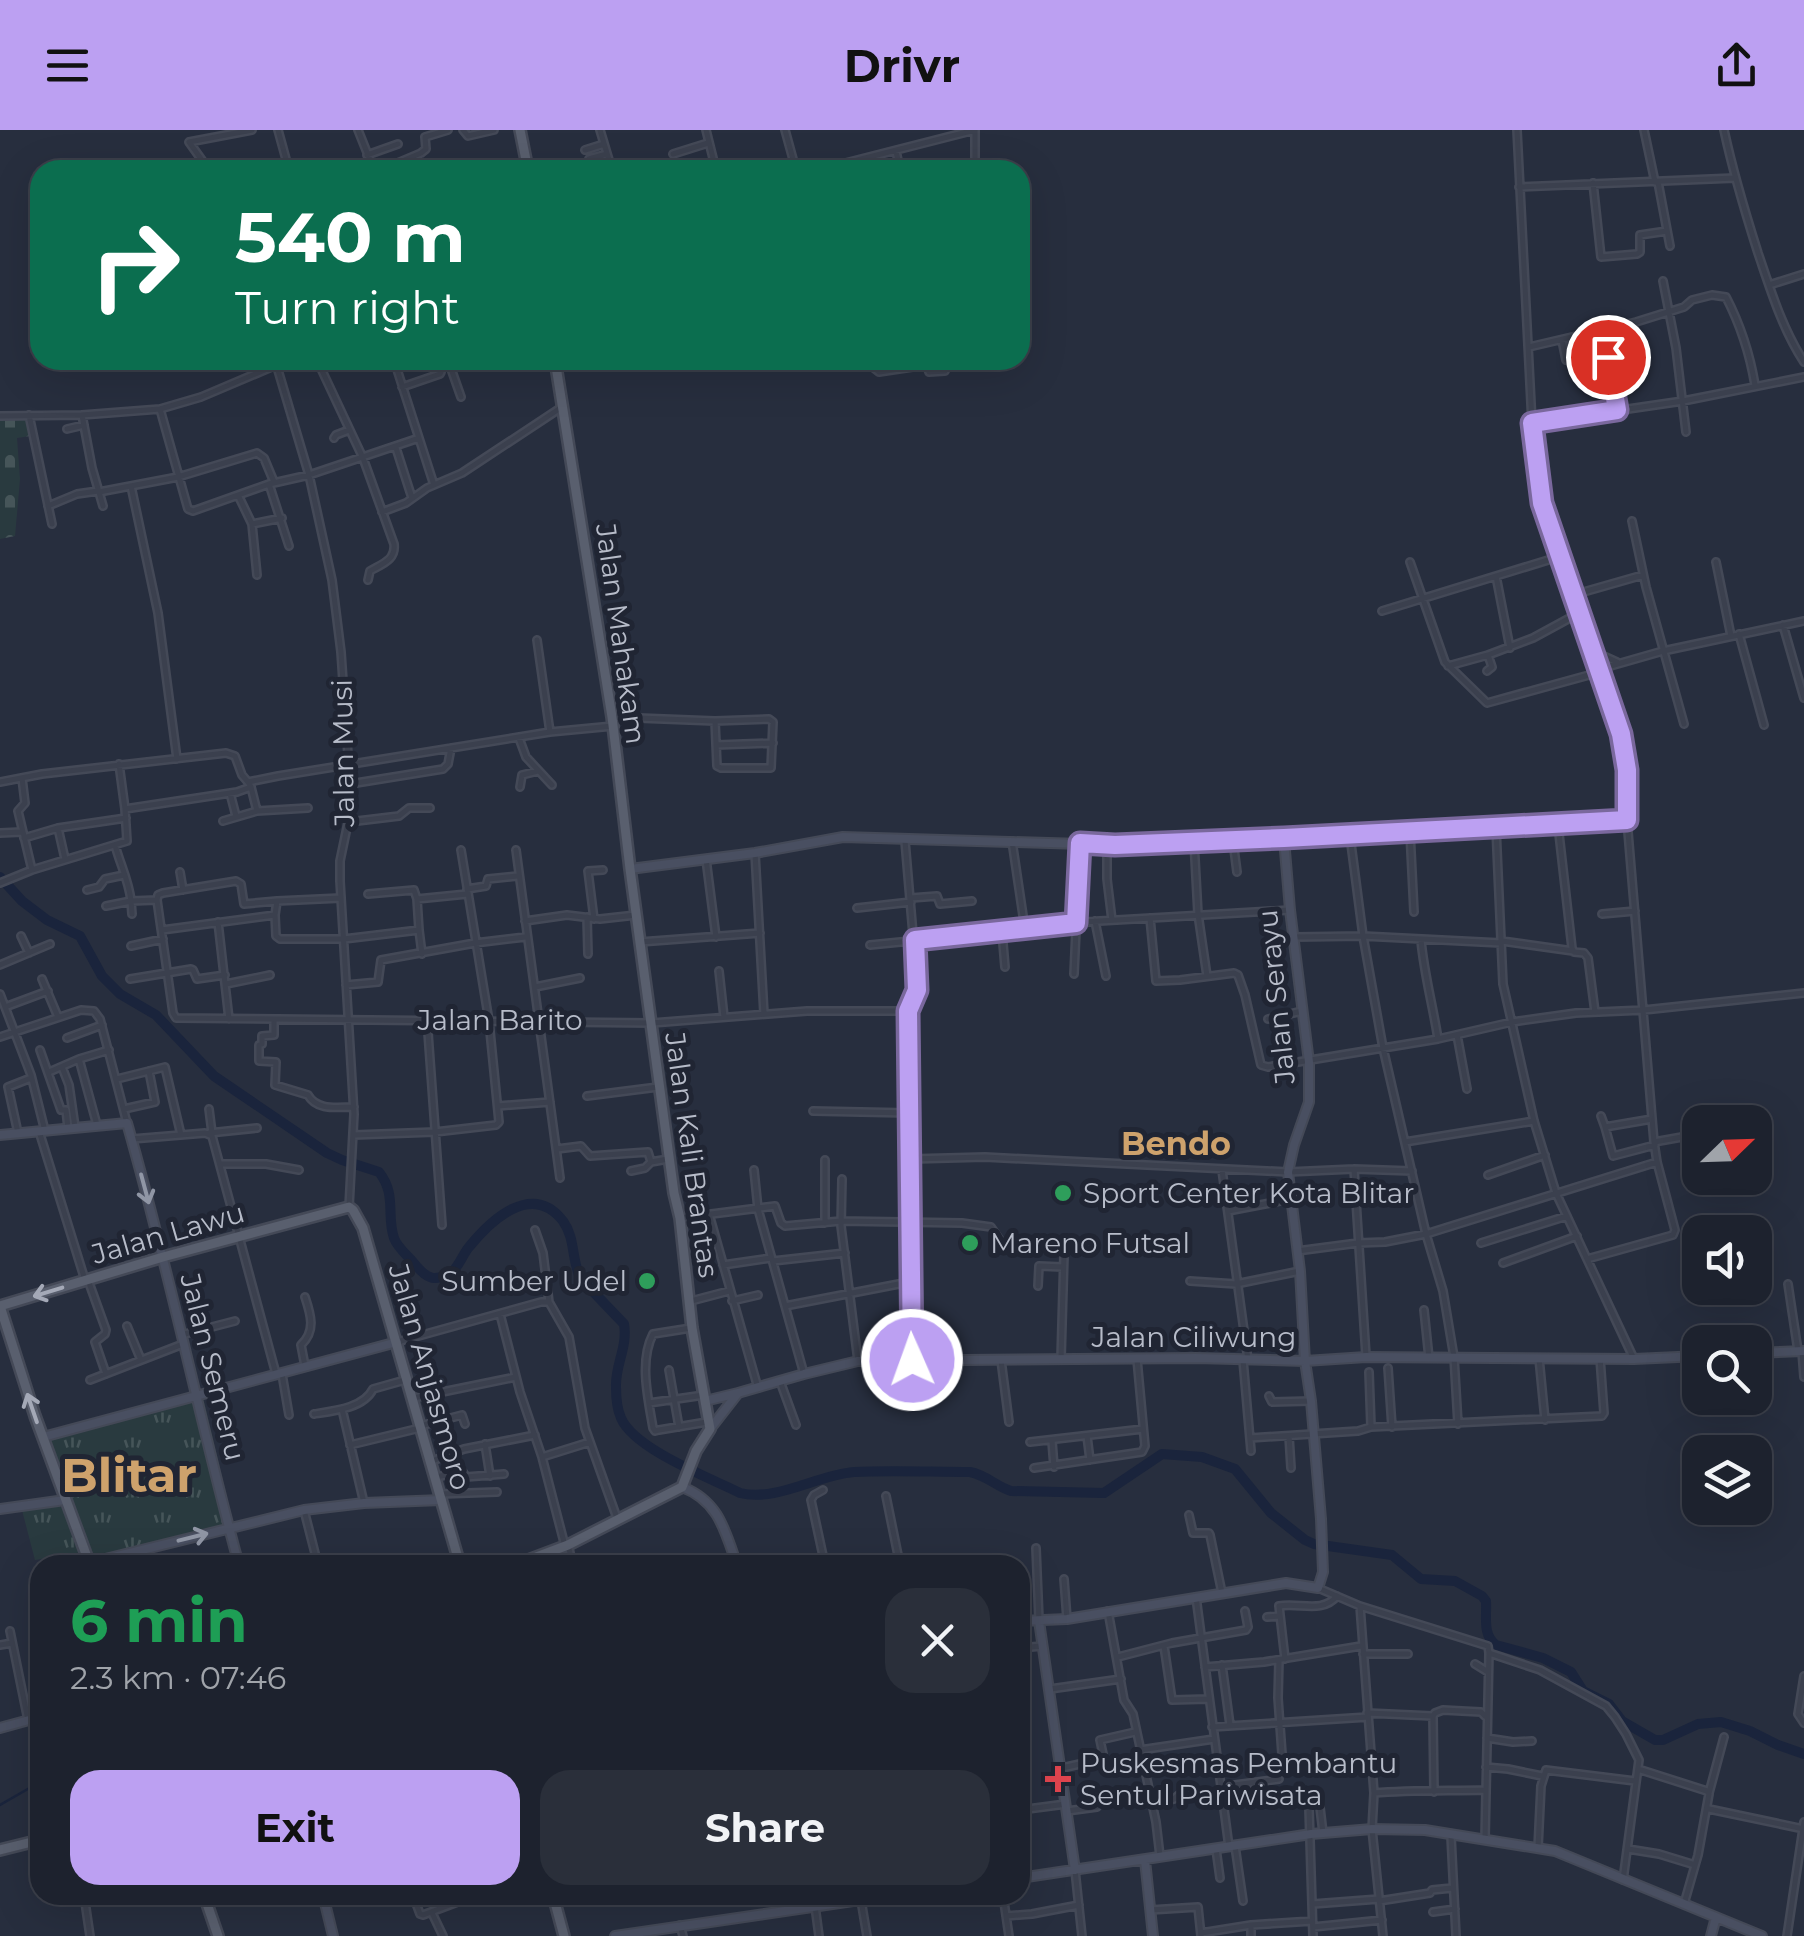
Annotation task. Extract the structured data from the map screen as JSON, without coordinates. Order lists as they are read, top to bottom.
{
  "streets": {
    "main road": [
      "Jalan Mahakam",
      "Jalan Serayu",
      "Jalan Kali Brantas",
      "Jalan Lawu",
      "Jalan Ciliwung",
      "Jalan Semeru",
      "Jalan Anjasmoro"
    ],
    "street": ["Jalan Musi", "Jalan Barito"]
  },
  "crossings": [
    ["Jalan Mahakam", "Jalan Kali Brantas"],
    ["Jalan Musi", "Jalan Barito"],
    ["Jalan Musi", "Jalan Lawu"],
    ["Jalan Musi", "Jalan Anjasmoro"],
    ["Jalan Serayu", "Jalan Ciliwung"],
    ["Jalan Barito", "Jalan Kali Brantas"],
    ["Jalan Kali Brantas", "Jalan Ciliwung"],
    ["Jalan Lawu", "Jalan Semeru"],
    ["Jalan Lawu", "Jalan Anjasmoro"]
  ],
  "districts": ["Bendo", "Blitar"],
  "places": {
    "other": ["Sport Center Kota Blitar", "Mareno Futsal", "Sumber Udel"],
    "health": ["Puskesmas Pembantu Sentul Pariwisata"]
  },
  "north": "top right",
  "page": {
    "header": "Drivr",
    "turn": ["540 m", "Turn right"],
    "heading": ["6 min", "2.3 km · 07:46"],
    "buttons": ["Exit", "Share"]
  }
}
